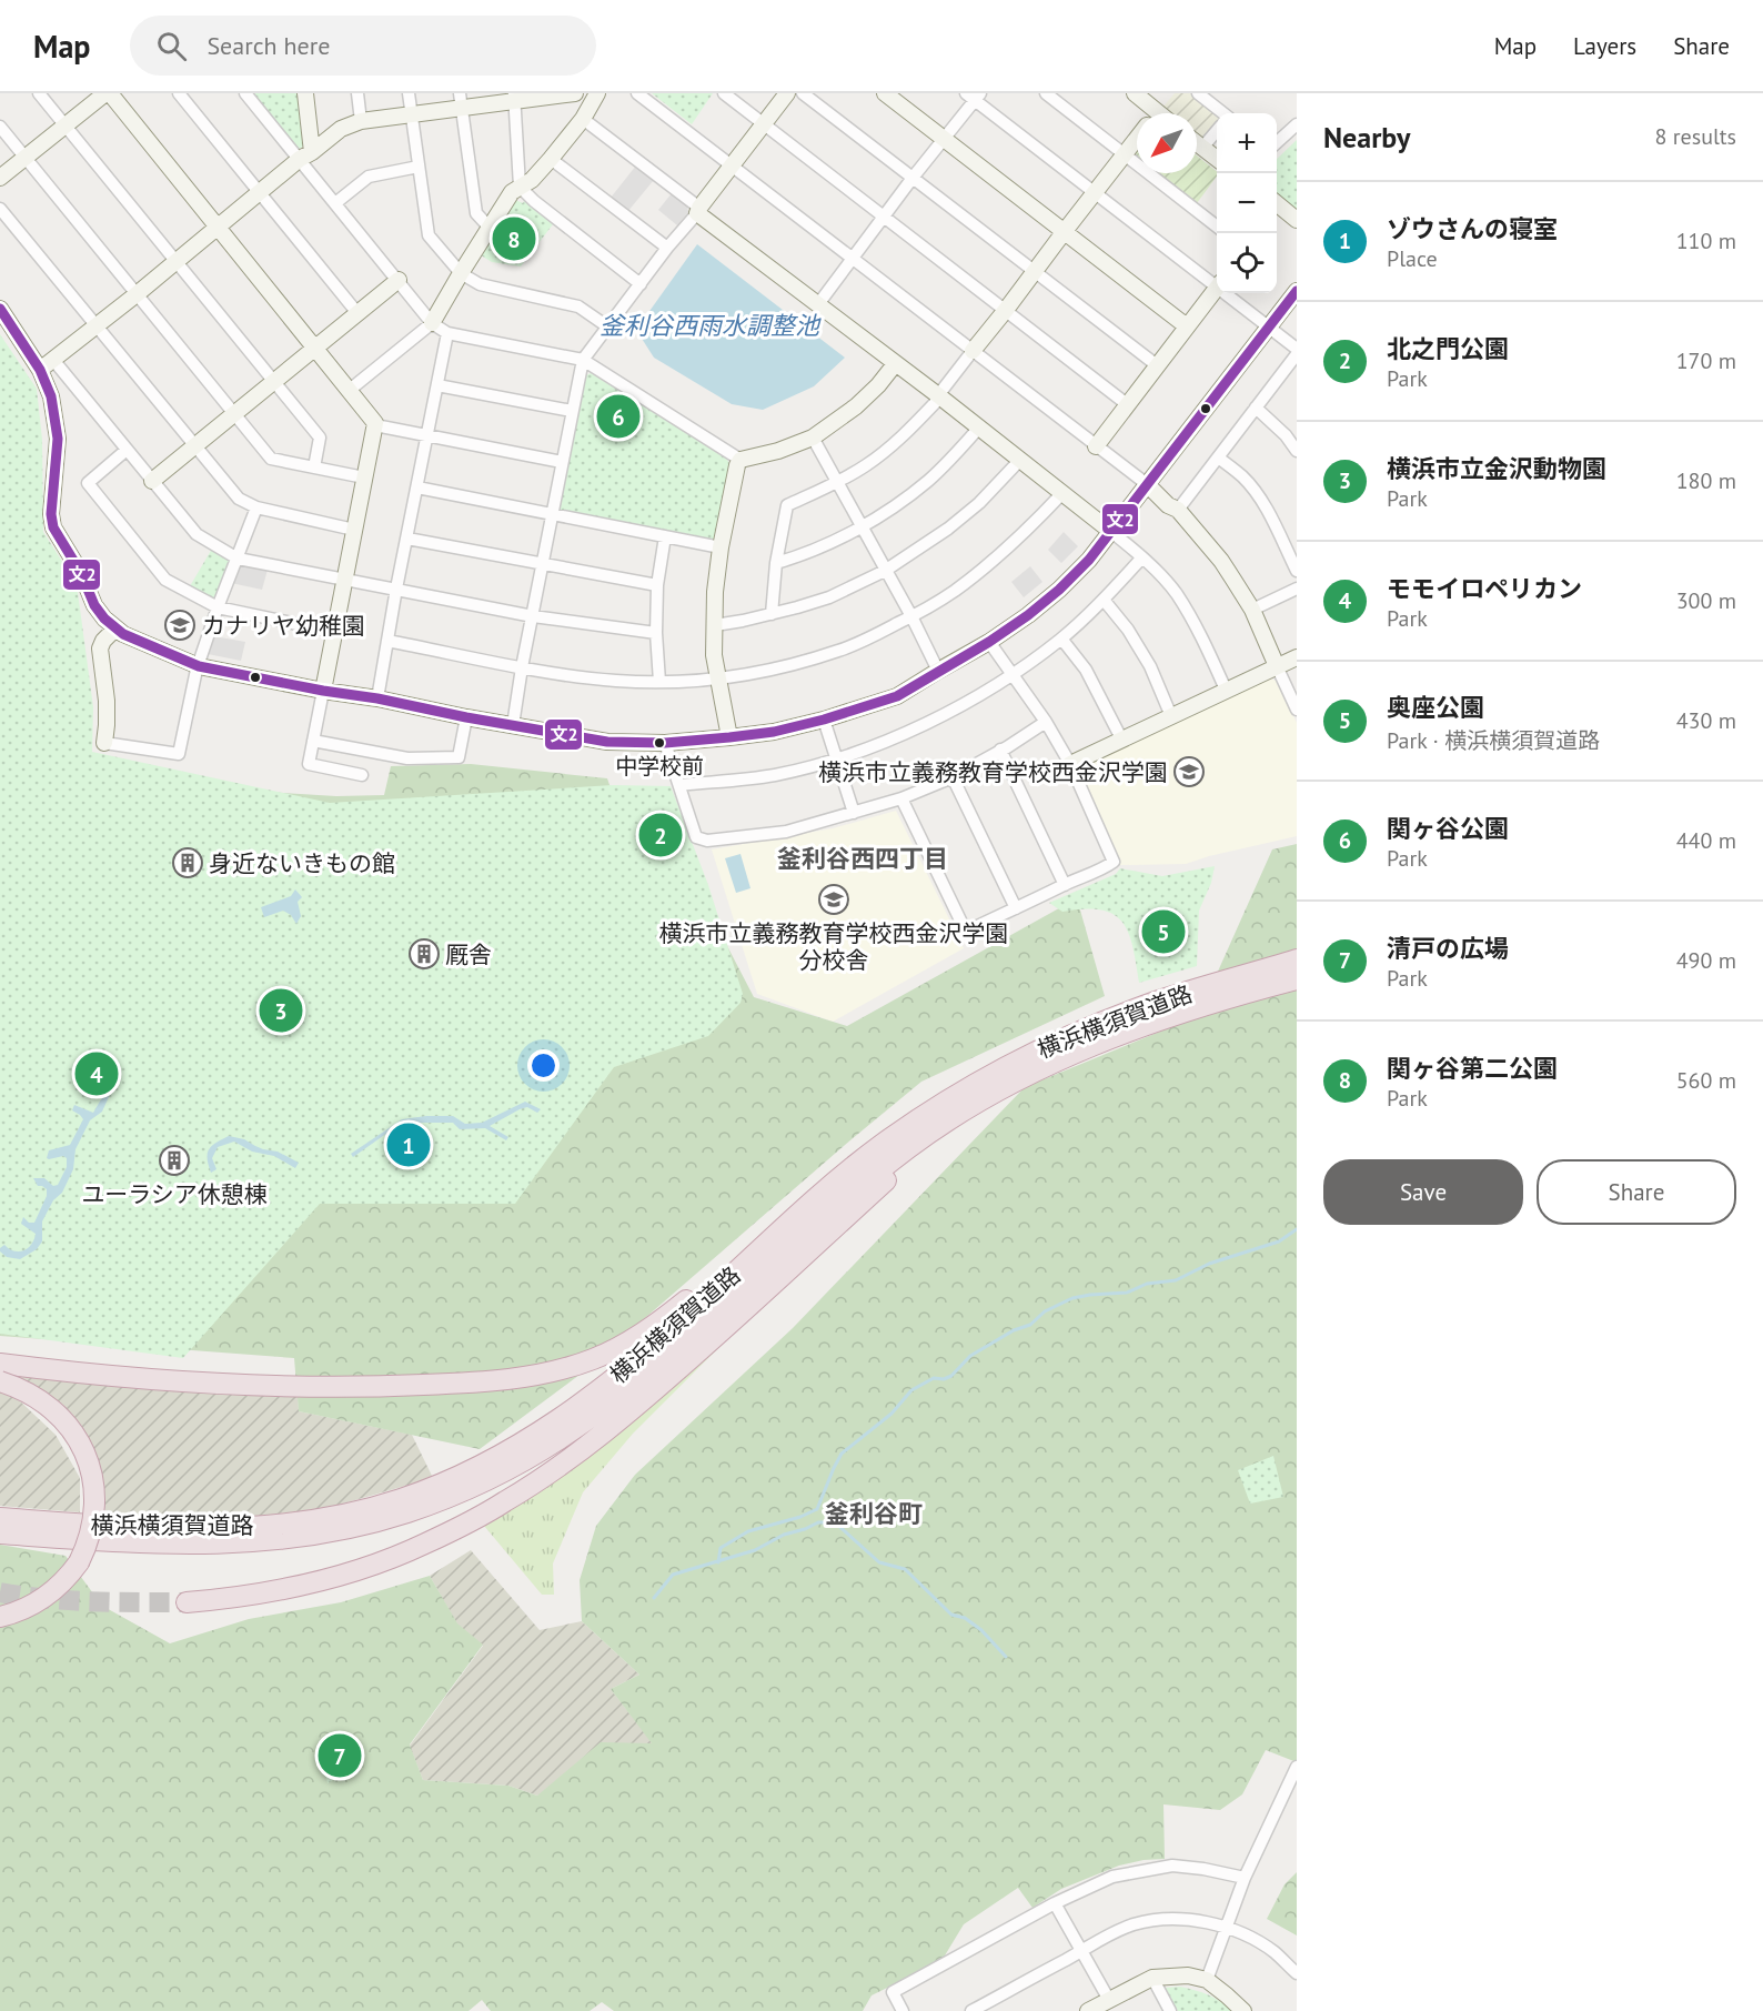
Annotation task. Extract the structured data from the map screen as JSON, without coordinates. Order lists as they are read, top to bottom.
{
  "streets": {
    "highway": ["横浜横須賀道路"]
  },
  "districts": ["釜利谷西四丁目", "釜利谷町"],
  "water": ["釜利谷西雨水調整池"],
  "places": {
    "school or university": ["カナリヤ幼稚園", "横浜市立義務教育学校西金沢学園", "横浜市立義務教育学校西金沢学園 分校舎"],
    "other": ["中学校前"],
    "building": ["身近ないきもの館", "厩舎", "ユーラシア休憩棟"]
  },
  "lines": ["transit line 文2"],
  "north": "bottom left",
  "page": {
    "header": "Map",
    "search": "Search here",
    "nav": ["Map", "Layers", "Share"],
    "heading": ["Nearby", "8 results"],
    "map_buttons": ["+", "−"],
    "list": [
      {
        "mark": "1",
        "name": "ゾウさんの寝室",
        "note": "Place",
        "value": "110 m"
      },
      {
        "mark": "2",
        "name": "北之門公園",
        "note": "Park",
        "value": "170 m"
      },
      {
        "mark": "3",
        "name": "横浜市立金沢動物園",
        "note": "Park",
        "value": "180 m"
      },
      {
        "mark": "4",
        "name": "モモイロペリカン",
        "note": "Park",
        "value": "300 m"
      },
      {
        "mark": "5",
        "name": "奥座公園",
        "note": "Park · 横浜横須賀道路",
        "value": "430 m"
      },
      {
        "mark": "6",
        "name": "関ヶ谷公園",
        "note": "Park",
        "value": "440 m"
      },
      {
        "mark": "7",
        "name": "清戸の広場",
        "note": "Park",
        "value": "490 m"
      },
      {
        "mark": "8",
        "name": "関ヶ谷第二公園",
        "note": "Park",
        "value": "560 m"
      }
    ],
    "pins": [
      "8",
      "6",
      "2",
      "5",
      "3",
      "4",
      "1",
      "7"
    ],
    "buttons": ["Save", "Share"]
  }
}
